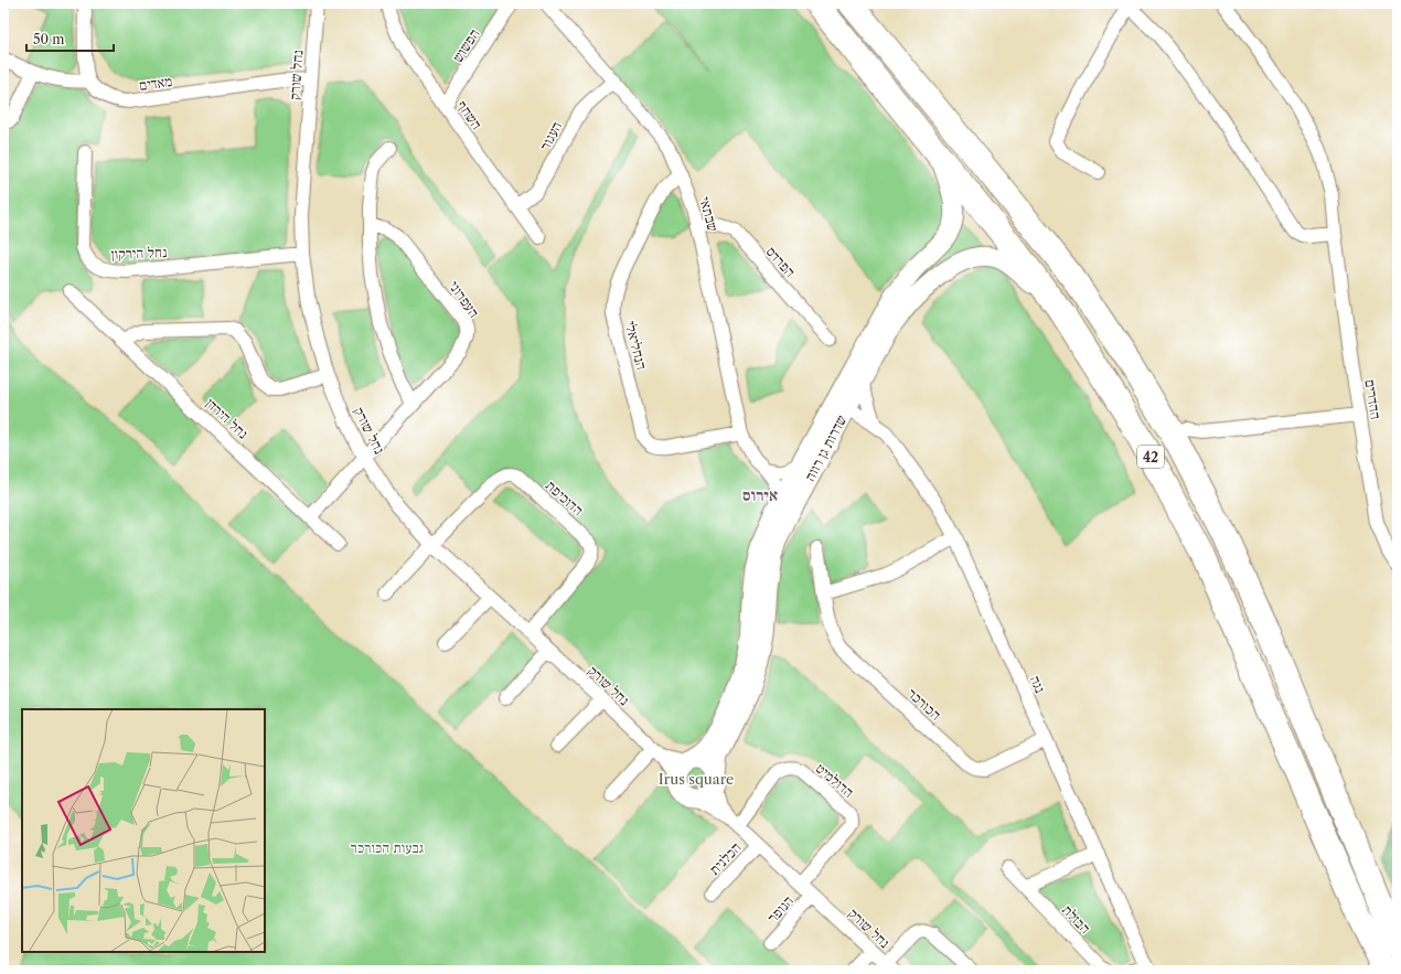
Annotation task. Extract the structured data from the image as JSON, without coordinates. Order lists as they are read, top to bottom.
{
  "streets": {
    "highway": ["42"],
    "street": [
      "הפשוש",
      "נחל שורק",
      "מאדים",
      "השחף",
      "העגור",
      "שבתאי",
      "נחל הירקון",
      "הפרדס",
      "העפרוני",
      "הנחליאלי",
      "ההדרים",
      "נחל הירדן",
      "שדרות גן רווה",
      "הדוכיפת",
      "נגה",
      "הכורכר",
      "הדולמיט",
      "הכלנית",
      "הנופר",
      "הבזלת"
    ]
  },
  "crossings": [
    ["הפשוש", "השחף"],
    ["נחל שורק", "מאדים"],
    ["נחל שורק", "נחל הירקון"],
    ["נחל שורק", "העפרוני"],
    ["נחל שורק", "שדרות גן רווה"],
    ["נחל שורק", "הדוכיפת"],
    ["נחל שורק", "הדולמיט"],
    ["נחל שורק", "הכלנית"],
    ["נחל שורק", "הנופר"],
    ["השחף", "העגור"],
    ["העגור", "שבתאי"],
    ["שבתאי", "הפרדס"],
    ["שבתאי", "הנחליאלי"],
    ["שבתאי", "שדרות גן רווה"],
    ["שדרות גן רווה", "42"],
    ["שדרות גן רווה", "נגה"],
    ["נגה", "הכורכר"]
  ],
  "districts": ["אירוס"],
  "parks": ["Irus square", "גבעות הכורכר"],
  "scale_bar": "50 m"
}
